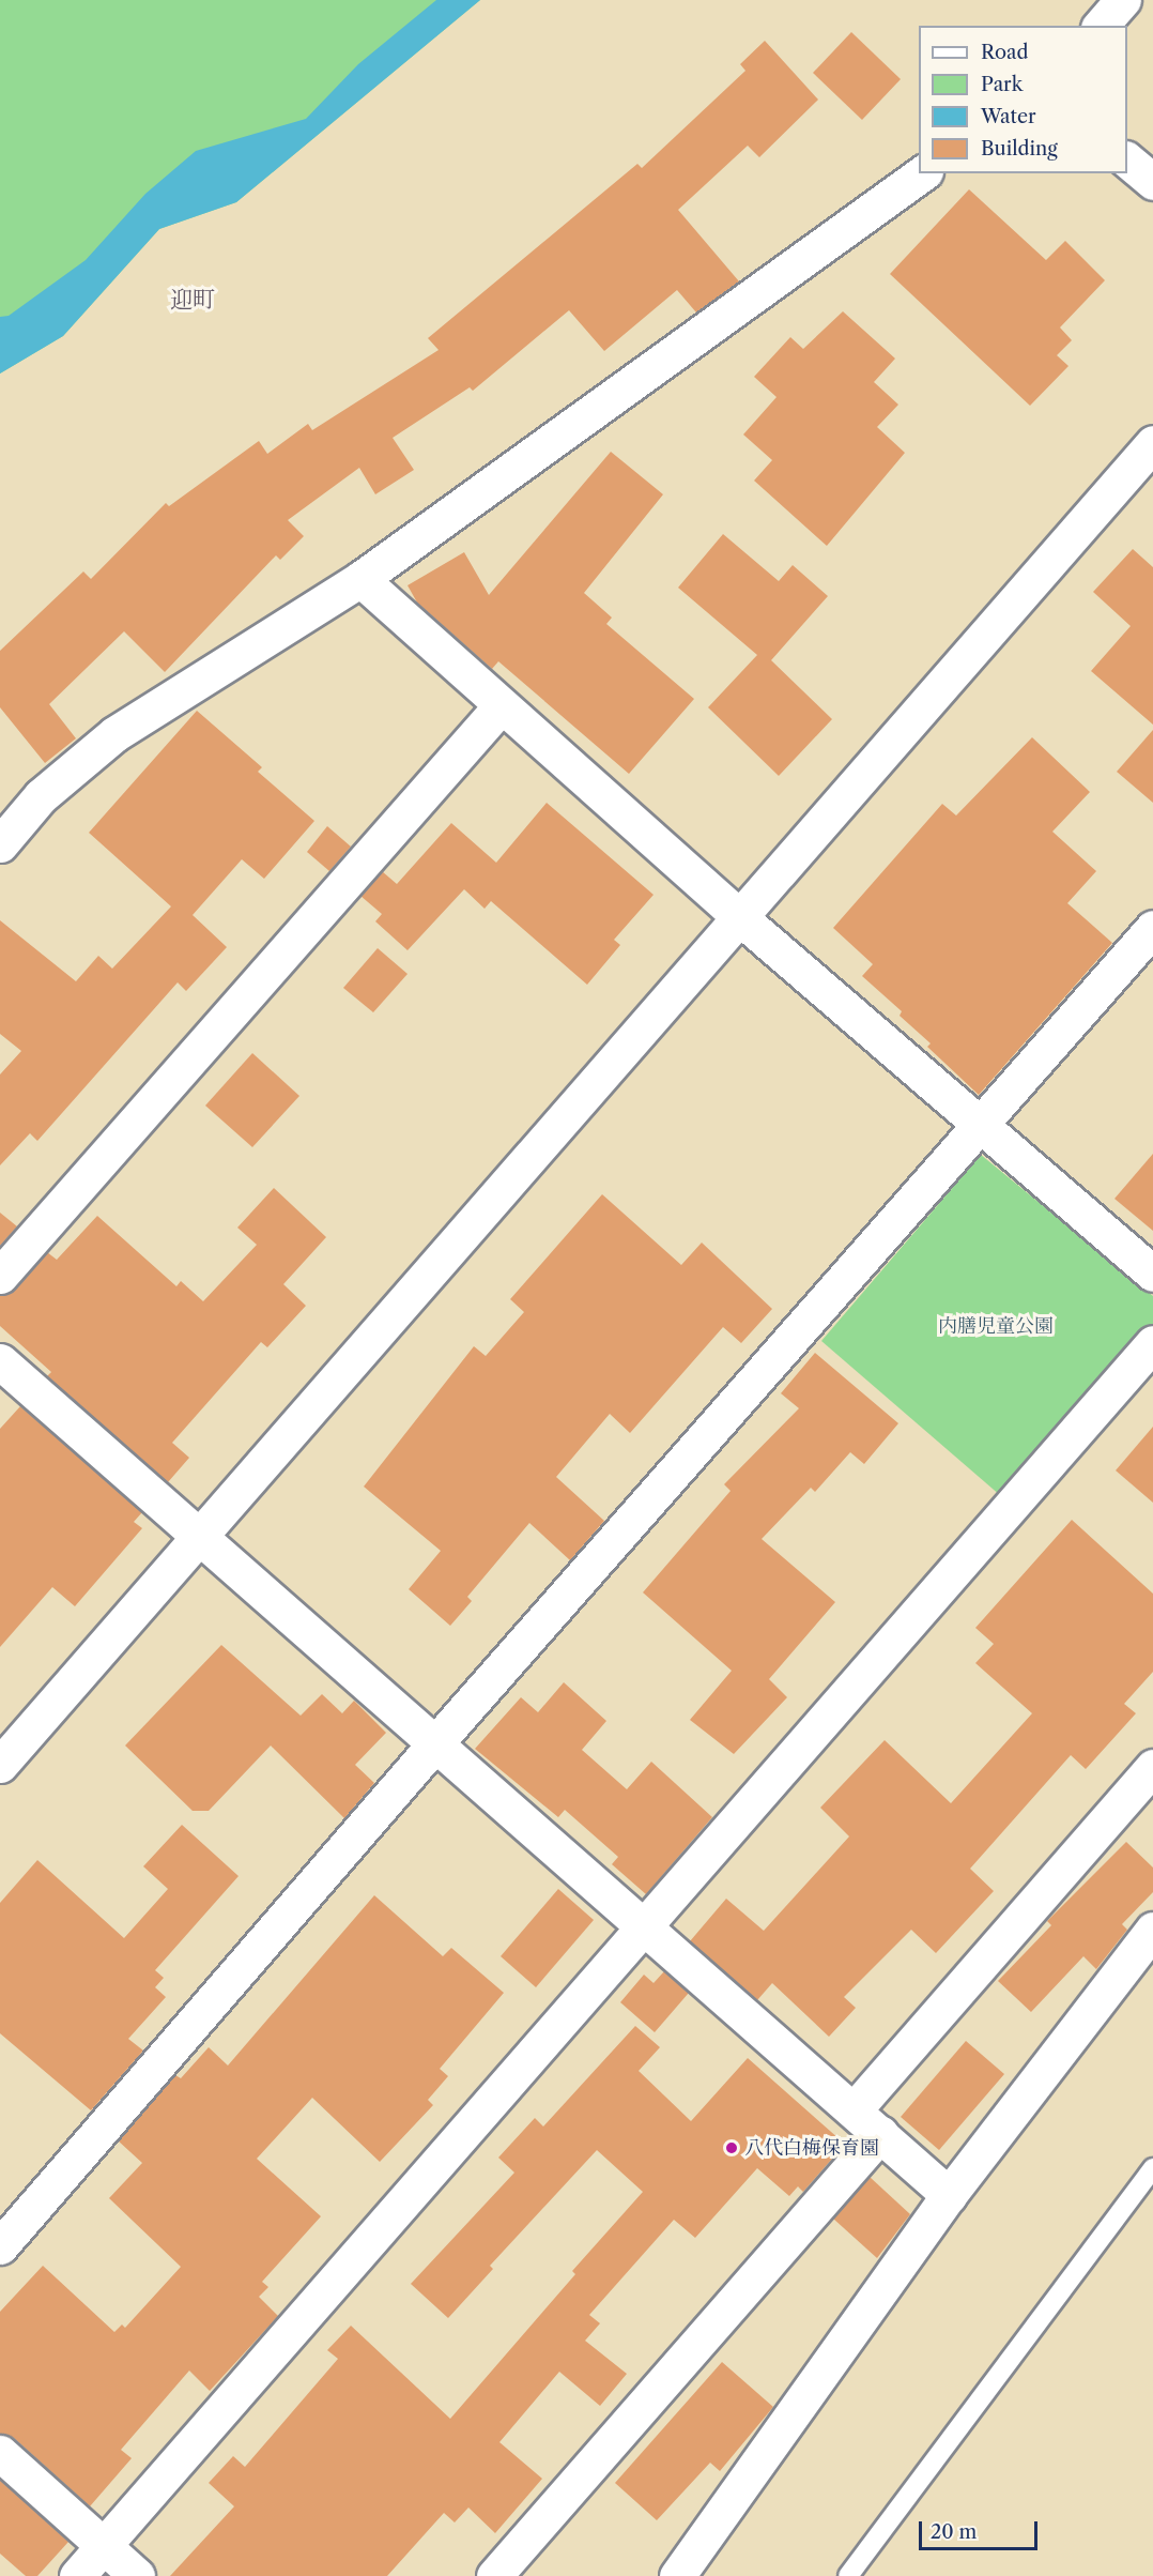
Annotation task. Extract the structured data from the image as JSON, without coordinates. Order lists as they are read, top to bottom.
{
  "districts": ["迎町"],
  "parks": ["内膳児童公園"],
  "places": ["八代白梅保育園"],
  "legend": [
    "Road",
    "Park",
    "Water",
    "Building"
  ],
  "scale_bar": "20 m"
}
